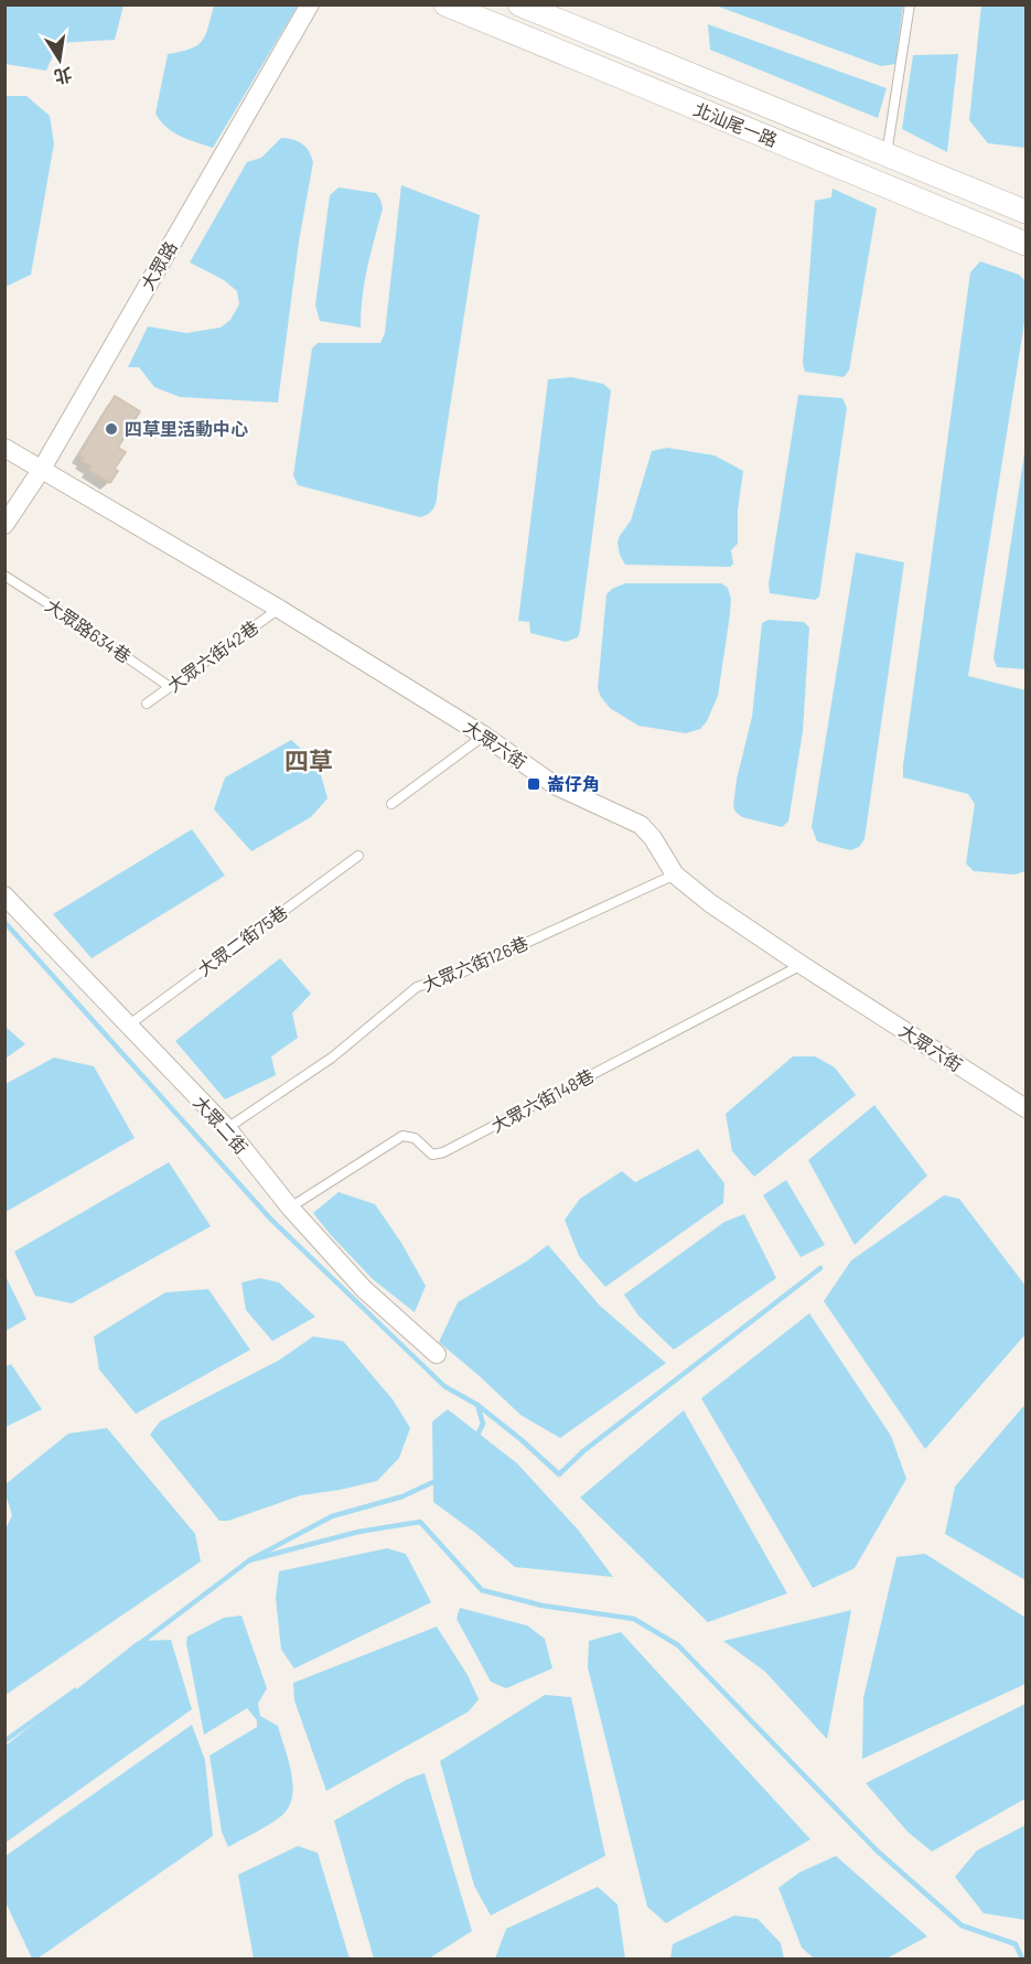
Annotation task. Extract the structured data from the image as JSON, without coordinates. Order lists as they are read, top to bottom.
{
  "streets": {
    "street": [
      "北汕尾一路",
      "大眾路",
      "大眾六街",
      "大眾二街"
    ],
    "lane": [
      "大眾路634巷",
      "大眾六街42巷",
      "大眾二街75巷",
      "大眾六街126巷",
      "大眾六街148巷"
    ]
  },
  "crossings": [
    ["大眾路", "大眾六街"],
    ["大眾路634巷", "大眾六街42巷"],
    ["大眾六街42巷", "大眾六街"],
    ["大眾六街", "大眾六街126巷"],
    ["大眾六街", "大眾六街148巷"],
    ["大眾二街75巷", "大眾二街"],
    ["大眾六街126巷", "大眾二街"],
    ["大眾六街148巷", "大眾二街"]
  ],
  "districts": ["四草"],
  "places": {
    "other": ["四草里活動中心"],
    "transit": ["崙仔角"]
  },
  "north": "bottom"
}
